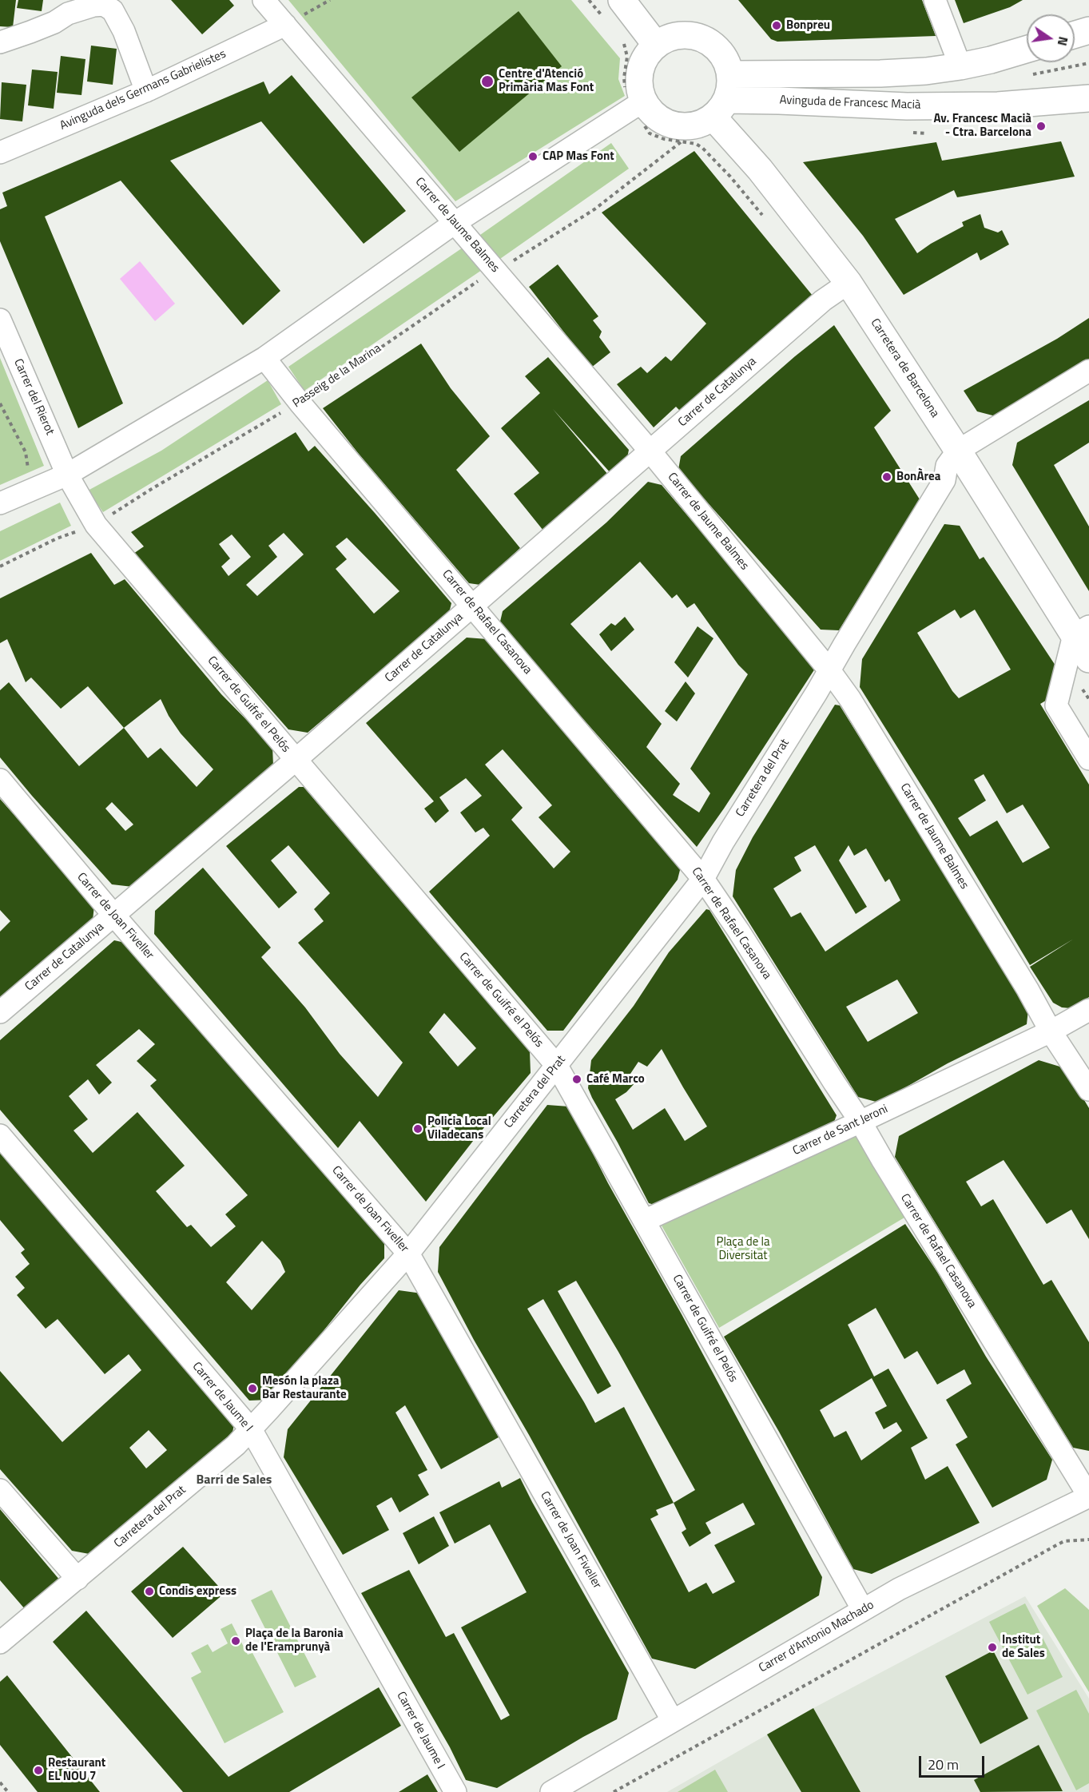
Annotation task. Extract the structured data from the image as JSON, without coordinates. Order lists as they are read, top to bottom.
{
  "streets": {
    "street": [
      "Avinguda dels Germans Gabrielistes",
      "Avinguda de Francesc Macià",
      "Carrer de Jaume Balmes",
      "Carretera de Barcelona",
      "Carrer de Catalunya",
      "Carrer del Rierot",
      "Carrer de Rafael Casanova",
      "Carrer de Guifré el Pelós",
      "Carretera del Prat",
      "Carrer de Joan Fiveller",
      "Carrer de Sant Jeroni",
      "Carrer de Jaume I",
      "Carrer d'Antonio Machado"
    ],
    "path": ["Passeig de la Marina"]
  },
  "crossings": [
    ["Avinguda dels Germans Gabrielistes", "Carrer de Jaume Balmes"],
    ["Avinguda de Francesc Macià", "Carretera de Barcelona"],
    ["Carrer de Jaume Balmes", "Passeig de la Marina"],
    ["Carrer de Jaume Balmes", "Carrer de Catalunya"],
    ["Carrer de Jaume Balmes", "Carretera del Prat"],
    ["Carrer de Jaume Balmes", "Carrer de Sant Jeroni"],
    ["Carretera de Barcelona", "Carrer de Catalunya"],
    ["Carretera de Barcelona", "Carretera del Prat"],
    ["Passeig de la Marina", "Carrer de Rafael Casanova"],
    ["Passeig de la Marina", "Carrer de Guifré el Pelós"],
    ["Carrer de Catalunya", "Carrer de Rafael Casanova"],
    ["Carrer de Catalunya", "Carrer de Guifré el Pelós"],
    ["Carrer de Catalunya", "Carrer de Joan Fiveller"],
    ["Carrer del Rierot", "Carrer de Guifré el Pelós"],
    ["Carrer de Rafael Casanova", "Carretera del Prat"],
    ["Carrer de Rafael Casanova", "Carrer de Sant Jeroni"],
    ["Carrer de Rafael Casanova", "Carrer d'Antonio Machado"],
    ["Carrer de Guifré el Pelós", "Carretera del Prat"],
    ["Carrer de Guifré el Pelós", "Carrer de Sant Jeroni"],
    ["Carrer de Guifré el Pelós", "Carrer d'Antonio Machado"],
    ["Carretera del Prat", "Carrer de Joan Fiveller"],
    ["Carretera del Prat", "Carrer de Jaume I"],
    ["Carrer de Joan Fiveller", "Carrer d'Antonio Machado"]
  ],
  "districts": ["Barri de Sales"],
  "parks": ["Plaça de la Diversitat"],
  "places": [
    "Bonpreu",
    "Centre d'Atenció Primària Mas Font",
    "Av. Francesc Macià - Ctra. Barcelona",
    "CAP Mas Font",
    "BonÀrea",
    "Café Marco",
    "Policia Local Viladecans",
    "Mesón la plaza Bar Restaurante",
    "Condis express",
    "Plaça de la Baronia de l'Eramprunyà",
    "Institut de Sales",
    "Restaurant EL NOU 7"
  ],
  "scale_bar": "20 m",
  "north": "right"
}
